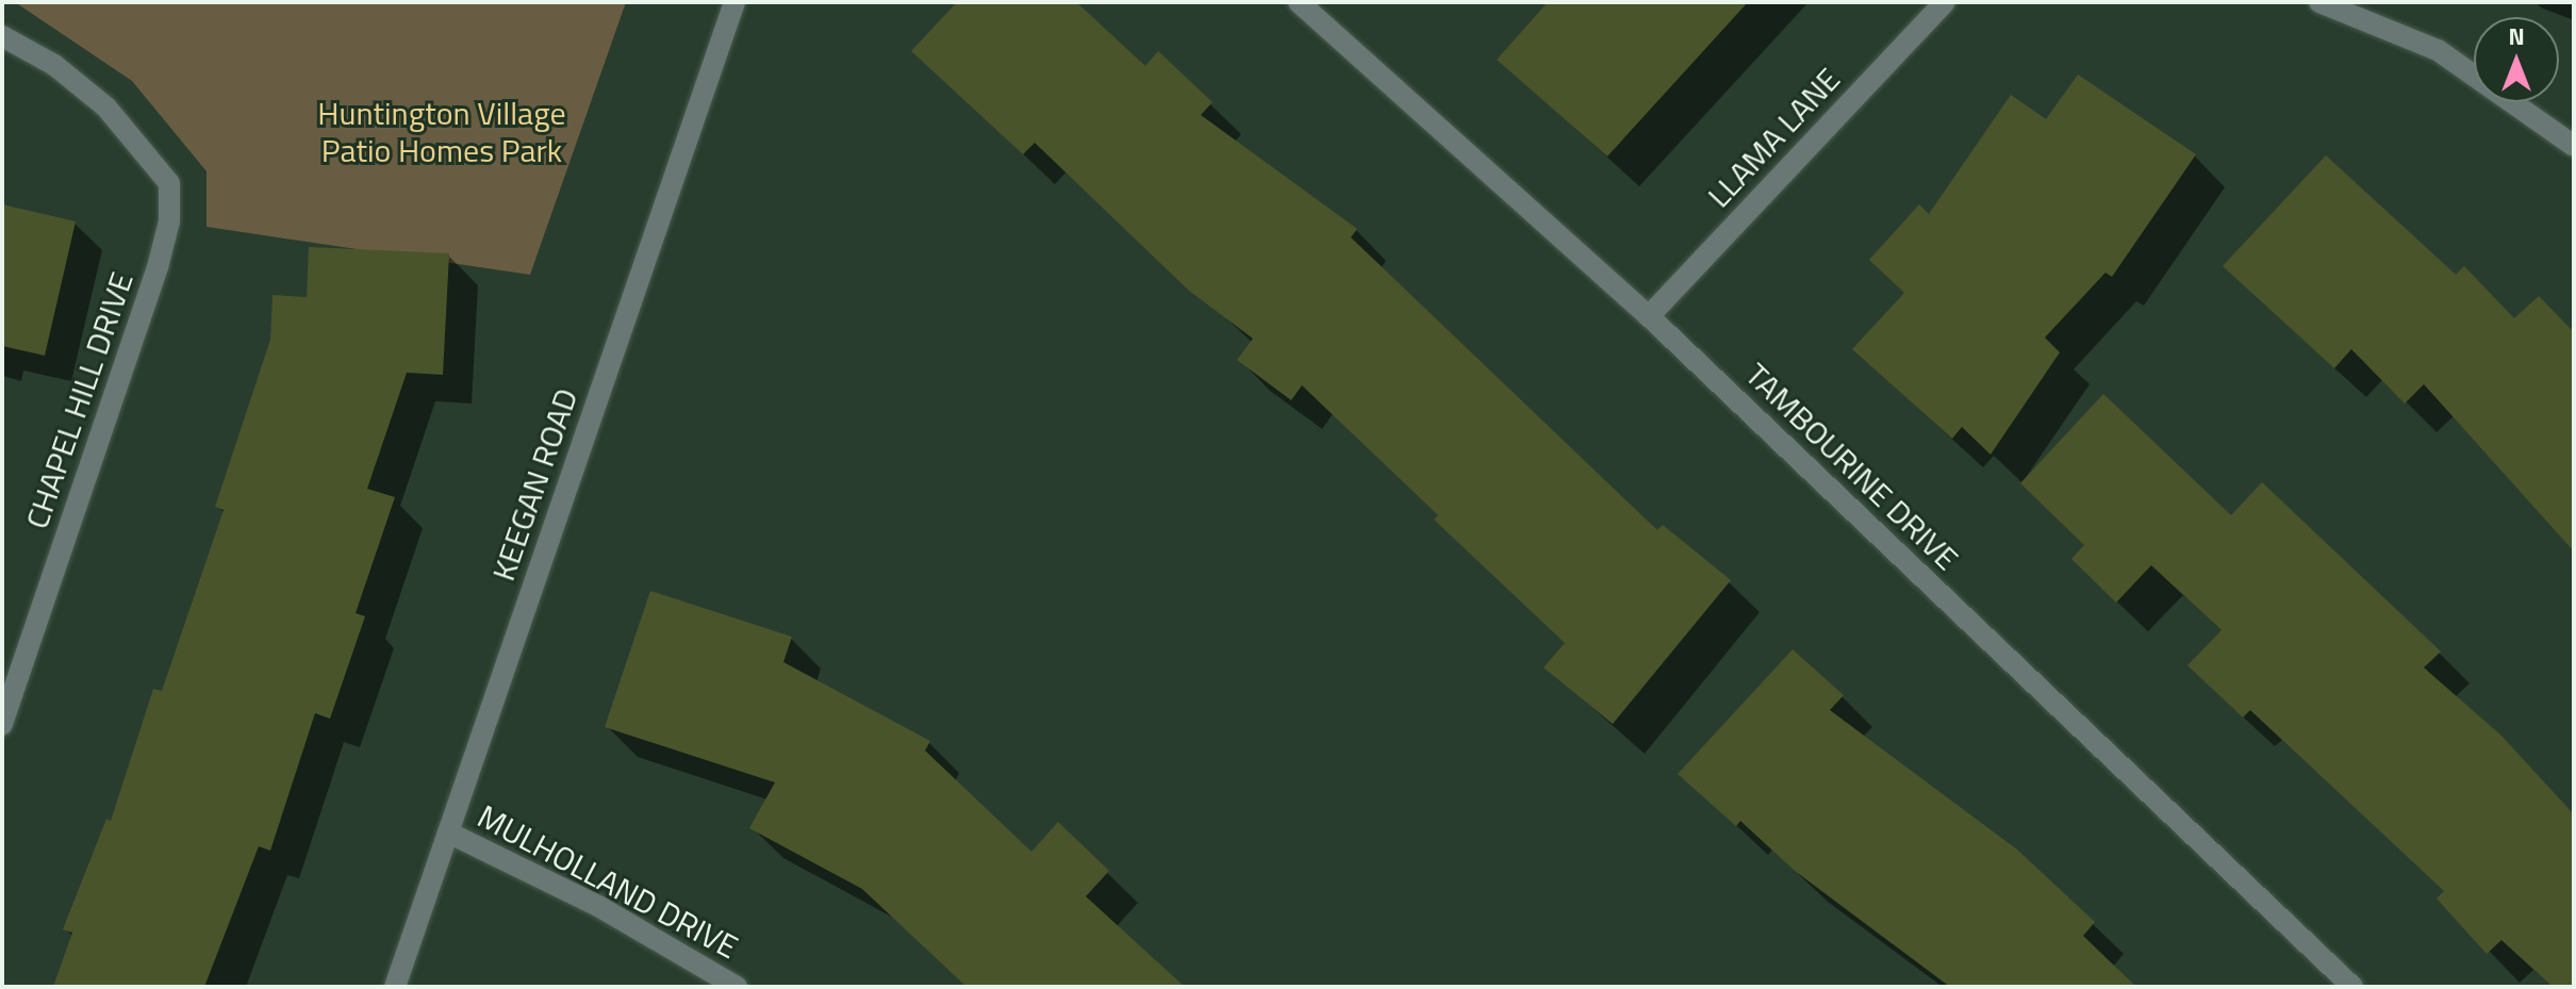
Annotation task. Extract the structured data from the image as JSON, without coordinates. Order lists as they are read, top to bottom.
{
  "streets": {
    "street": [
      "LLAMA LANE",
      "CHAPEL HILL DRIVE",
      "TAMBOURINE DRIVE",
      "KEEGAN ROAD",
      "MULHOLLAND DRIVE"
    ]
  },
  "crossings": [
    ["LLAMA LANE", "TAMBOURINE DRIVE"],
    ["KEEGAN ROAD", "MULHOLLAND DRIVE"]
  ],
  "parks": ["Huntington Village Patio Homes Park"],
  "north": "top"
}
